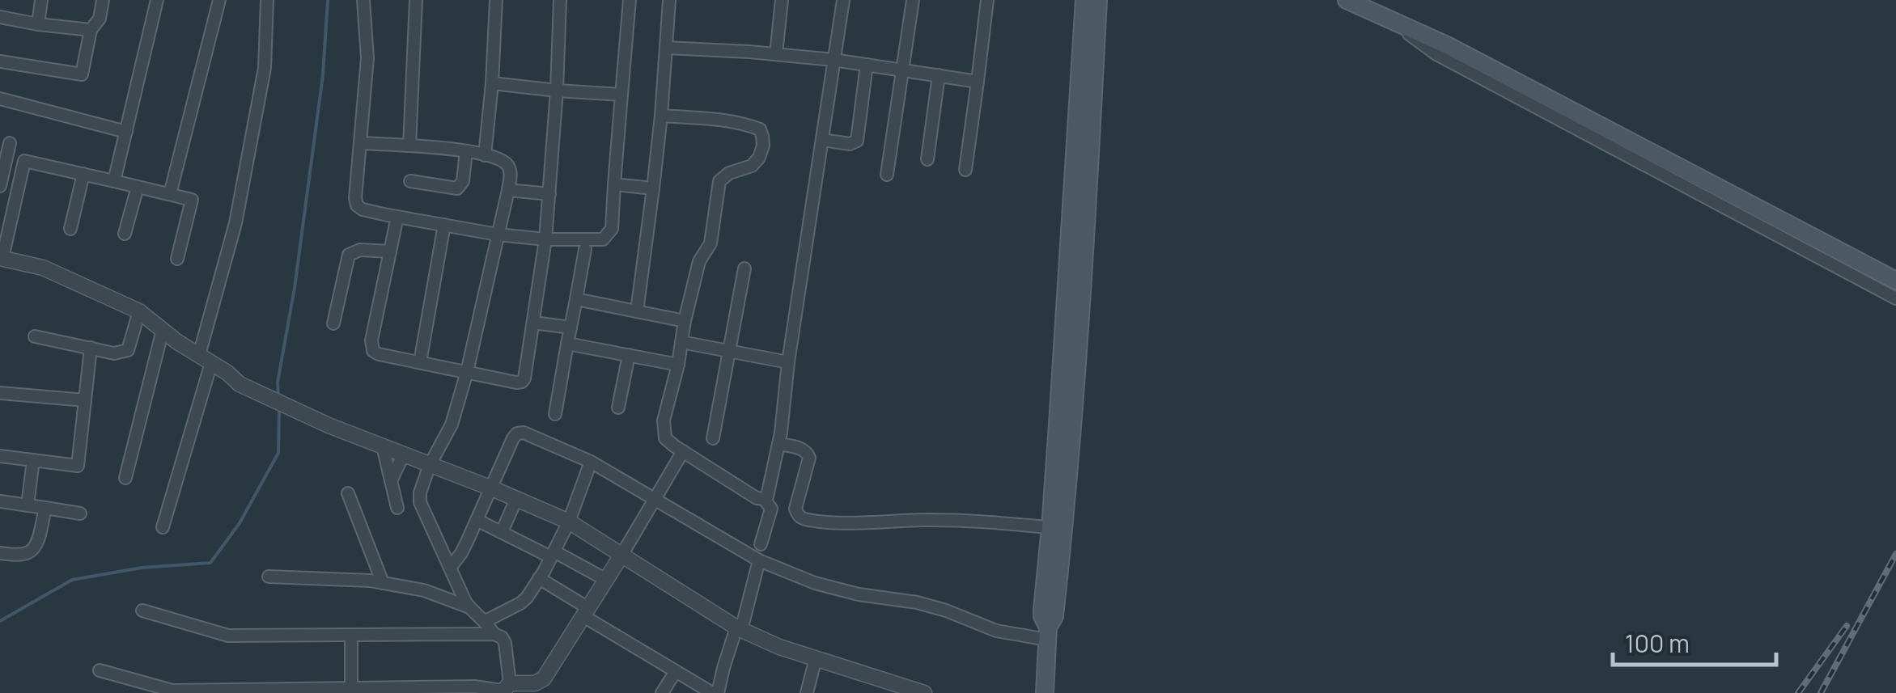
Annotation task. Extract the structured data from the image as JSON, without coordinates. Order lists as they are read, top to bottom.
{
  "scale_bar": "100 m"
}
